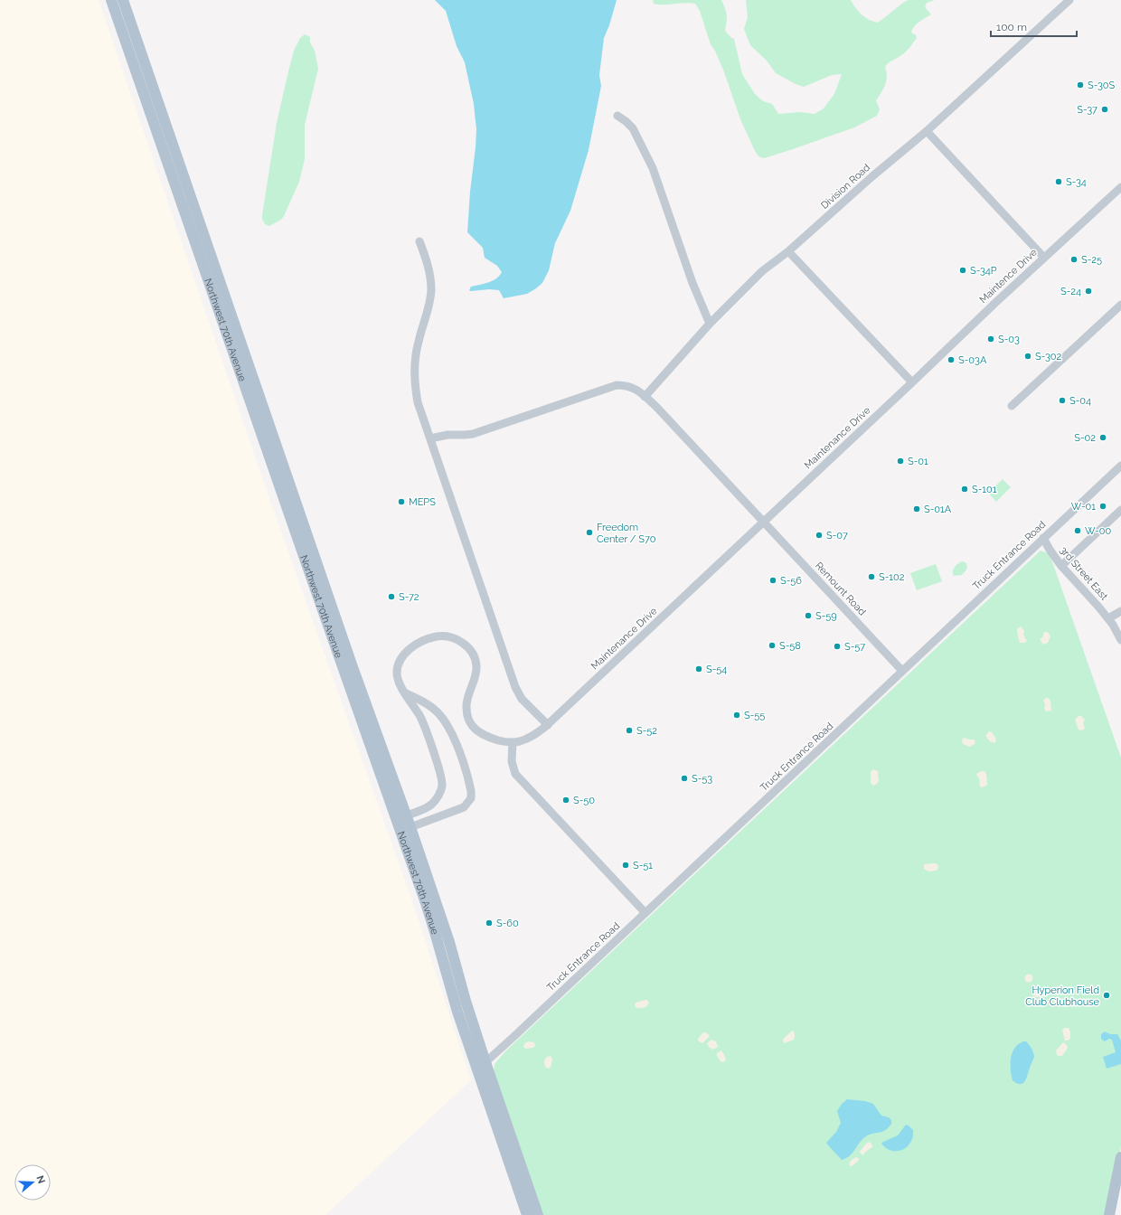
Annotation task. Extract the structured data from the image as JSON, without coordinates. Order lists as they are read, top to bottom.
{
  "streets": {
    "main road": ["Northwest 70th Avenue"],
    "street": [
      "Division Road",
      "Maintence Drive",
      "Maintenance Drive",
      "Truck Entrance Road",
      "3rd Street East",
      "Remount Road"
    ]
  },
  "crossings": [
    ["Division Road", "Remount Road"],
    ["Maintence Drive", "Maintenance Drive"],
    ["Northwest 70th Avenue", "Truck Entrance Road"],
    ["Maintenance Drive", "Remount Road"],
    ["Truck Entrance Road", "3rd Street East"],
    ["Truck Entrance Road", "Remount Road"]
  ],
  "places": [
    "S-30S",
    "S-37",
    "S-34",
    "S-25",
    "S-34P",
    "S-24",
    "S-03",
    "S-302",
    "S-03A",
    "S-04",
    "S-02",
    "S-01",
    "S-101",
    "MEPS",
    "W-01",
    "S-01A",
    "W-00",
    "Freedom Center / S70",
    "S-07",
    "S-102",
    "S-56",
    "S-72",
    "S-59",
    "S-58",
    "S-57",
    "S-54",
    "S-55",
    "S-52",
    "S-53",
    "S-50",
    "S-51",
    "S-60",
    "Hyperion Field Club Clubhouse"
  ],
  "scale_bar": "100 m",
  "north": "right"
}
